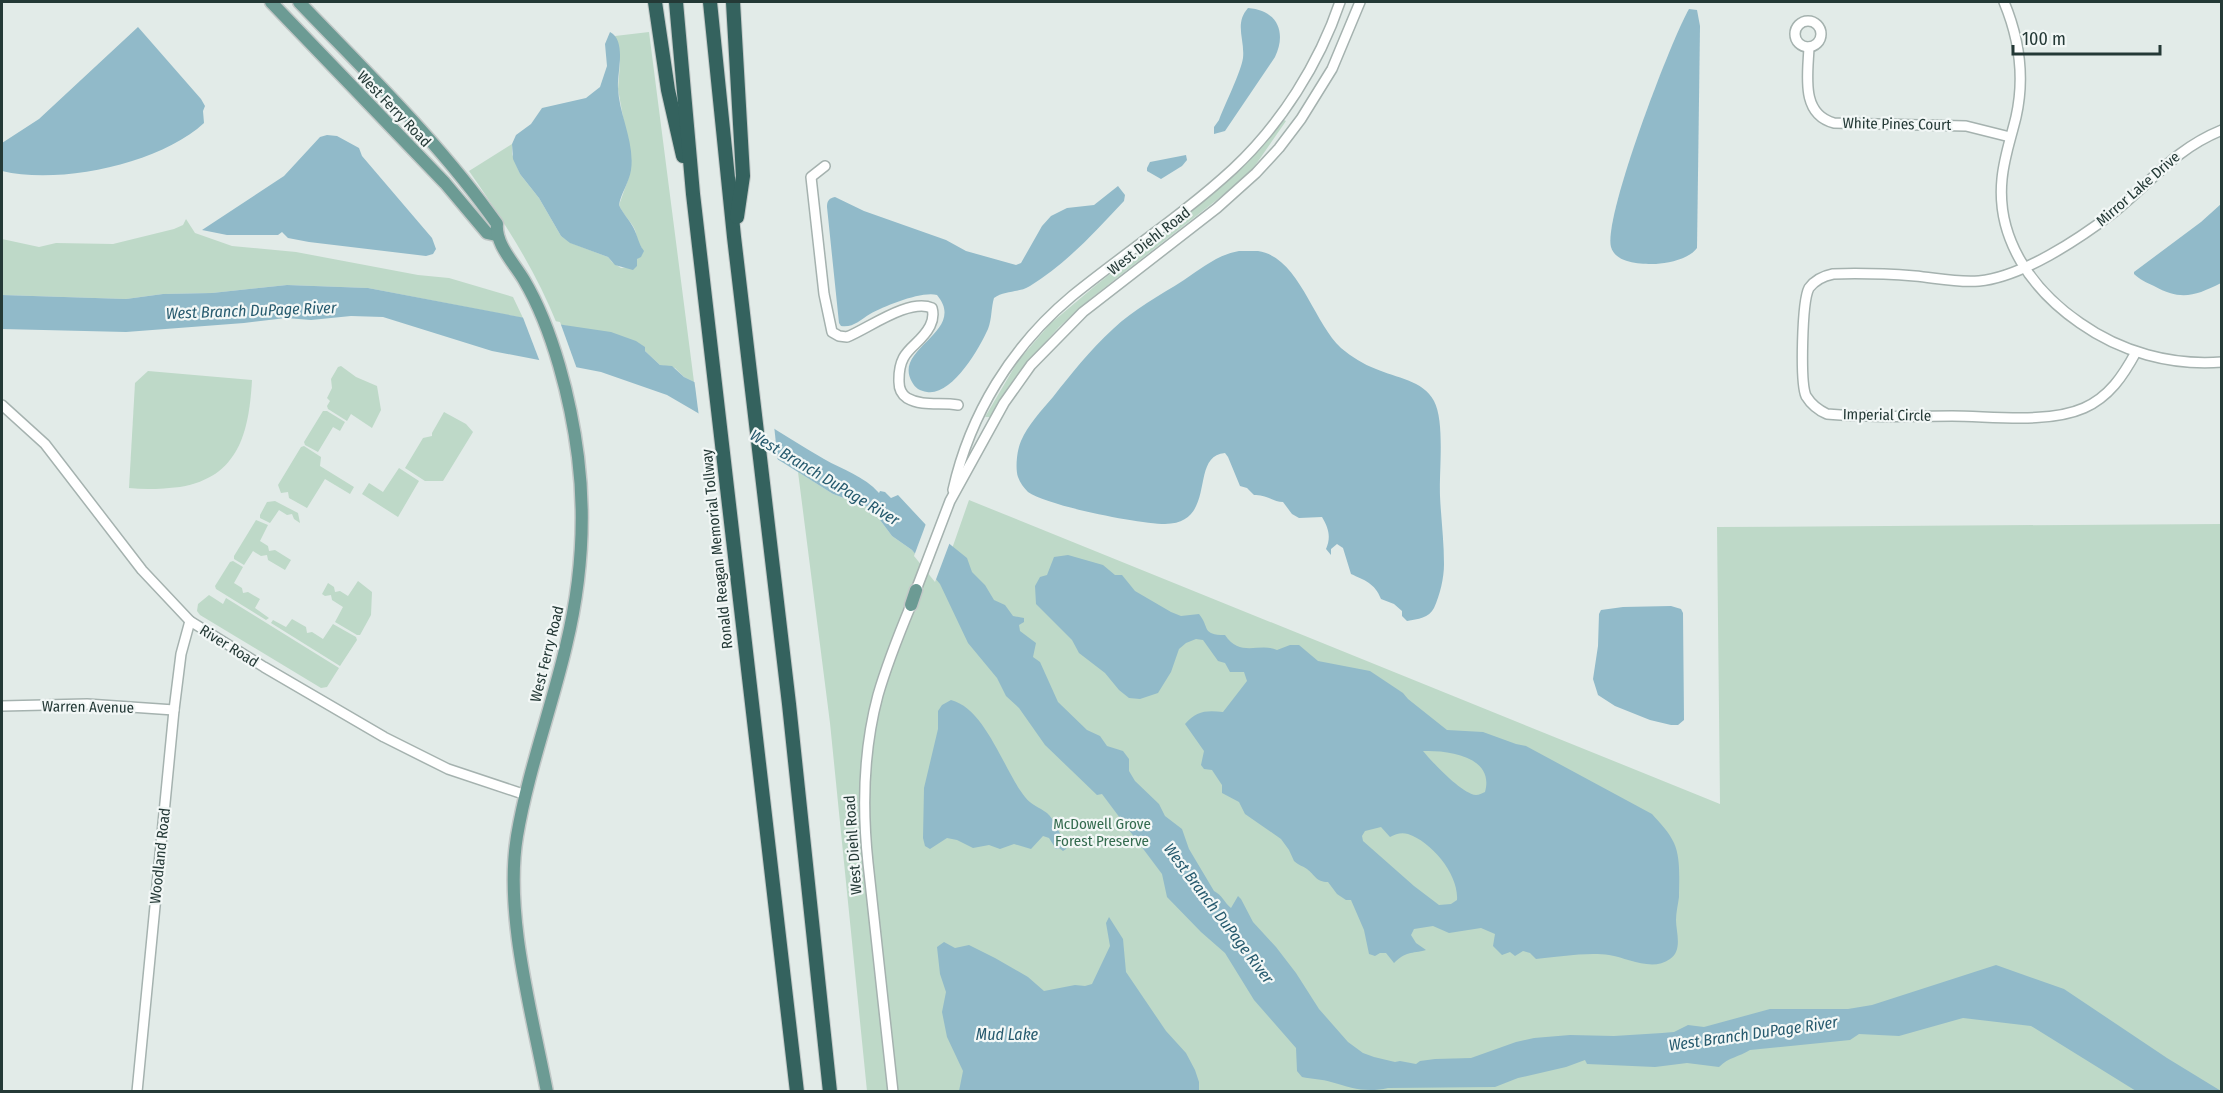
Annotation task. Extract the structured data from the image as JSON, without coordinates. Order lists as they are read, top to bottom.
{
  "streets": {
    "highway": ["Ronald Reagan Memorial Tollway"],
    "main road": ["West Ferry Road", "West Diehl Road"],
    "street": [
      "White Pines Court",
      "Mirror Lake Drive",
      "Imperial Circle",
      "River Road",
      "Warren Avenue",
      "Woodland Road"
    ]
  },
  "crossings": [
    ["West Ferry Road", "River Road"],
    ["Mirror Lake Drive", "Imperial Circle"],
    ["River Road", "Woodland Road"],
    ["Warren Avenue", "Woodland Road"]
  ],
  "water": ["West Branch DuPage River", "Mud Lake"],
  "parks": ["McDowell Grove Forest Preserve"],
  "scale_bar": "100 m"
}
